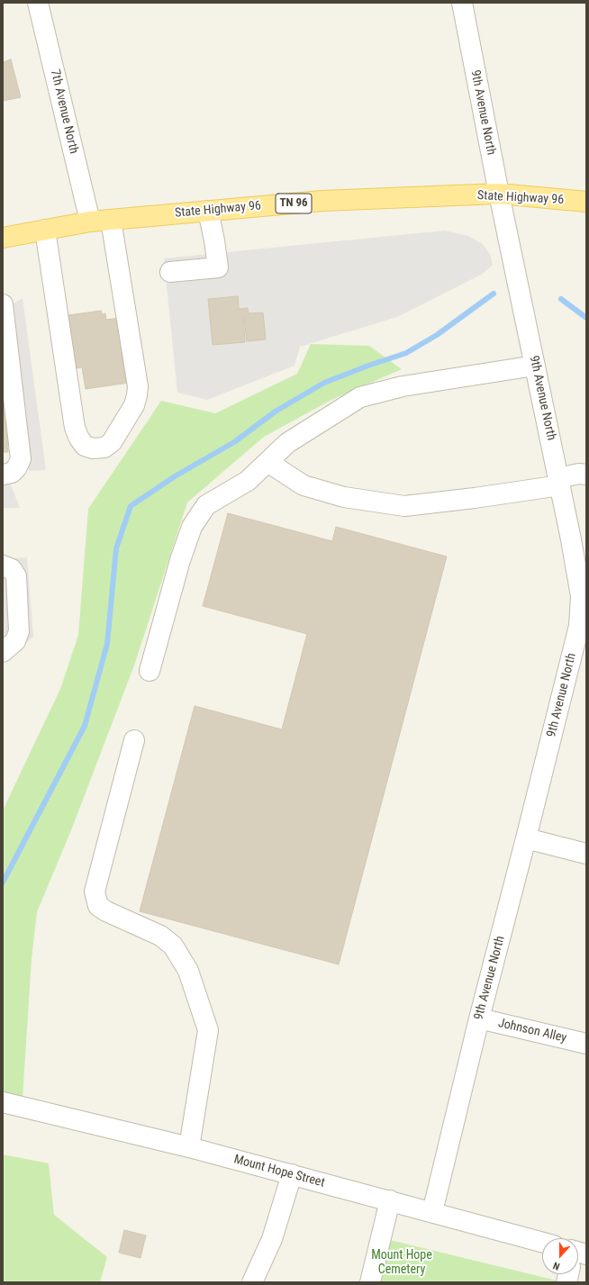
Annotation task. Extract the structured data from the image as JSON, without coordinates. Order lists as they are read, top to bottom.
{
  "streets": {
    "main road": ["State Highway 96", "TN 96"],
    "street": [
      "7th Avenue North",
      "9th Avenue North",
      "Johnson Alley",
      "Mount Hope Street"
    ]
  },
  "crossings": [
    ["7th Avenue North", "State Highway 96"],
    ["9th Avenue North", "State Highway 96"],
    ["9th Avenue North", "Johnson Alley"],
    ["9th Avenue North", "Mount Hope Street"]
  ],
  "parks": ["Mount Hope Cemetery"],
  "north": "bottom"
}
